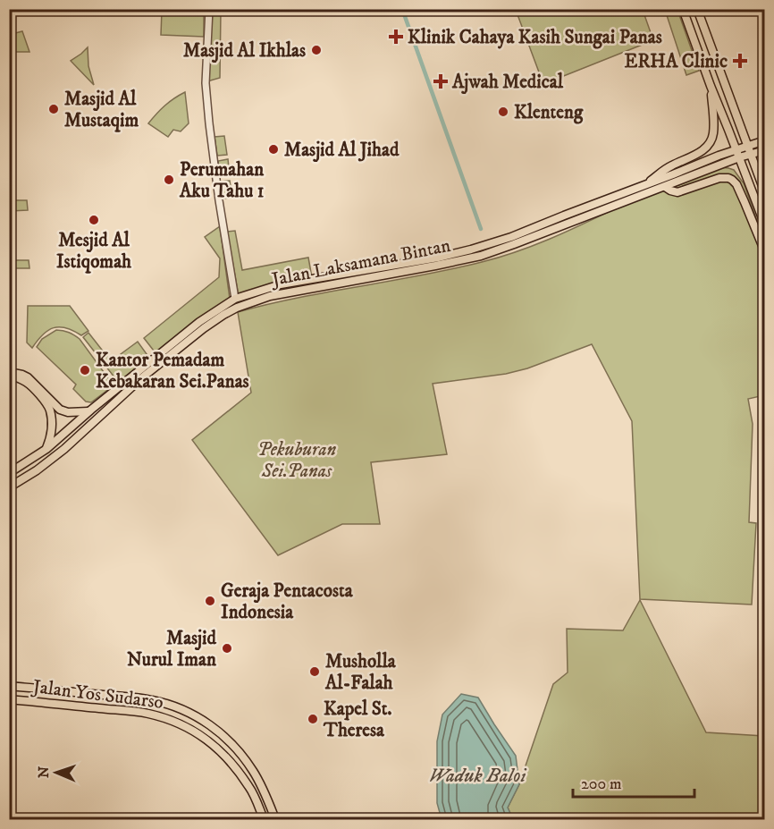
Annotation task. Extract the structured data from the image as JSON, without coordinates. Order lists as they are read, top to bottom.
{
  "streets": {
    "main road": ["Jalan Laksamana Bintan", "Jalan Yos Sudarso"]
  },
  "water": ["Waduk Baloi"],
  "parks": ["Pekuburan Sei.Panas"],
  "places": {
    "health": ["Klinik Cahaya Kasih Sungai Panas", "ERHA Clinic", "Ajwah Medical"],
    "other": [
      "Masjid Al Ikhlas",
      "Masjid Al Mustaqim",
      "Klenteng",
      "Masjid Al Jihad",
      "Perumahan Aku Tahu 1",
      "Mesjid Al Istiqomah",
      "Kantor Pemadam Kebakaran Sei.Panas",
      "Geraja Pentacosta Indonesia",
      "Masjid Nurul Iman",
      "Musholla Al-Falah",
      "Kapel St. Theresa"
    ]
  },
  "scale_bar": "200 m",
  "north": "left"
}
